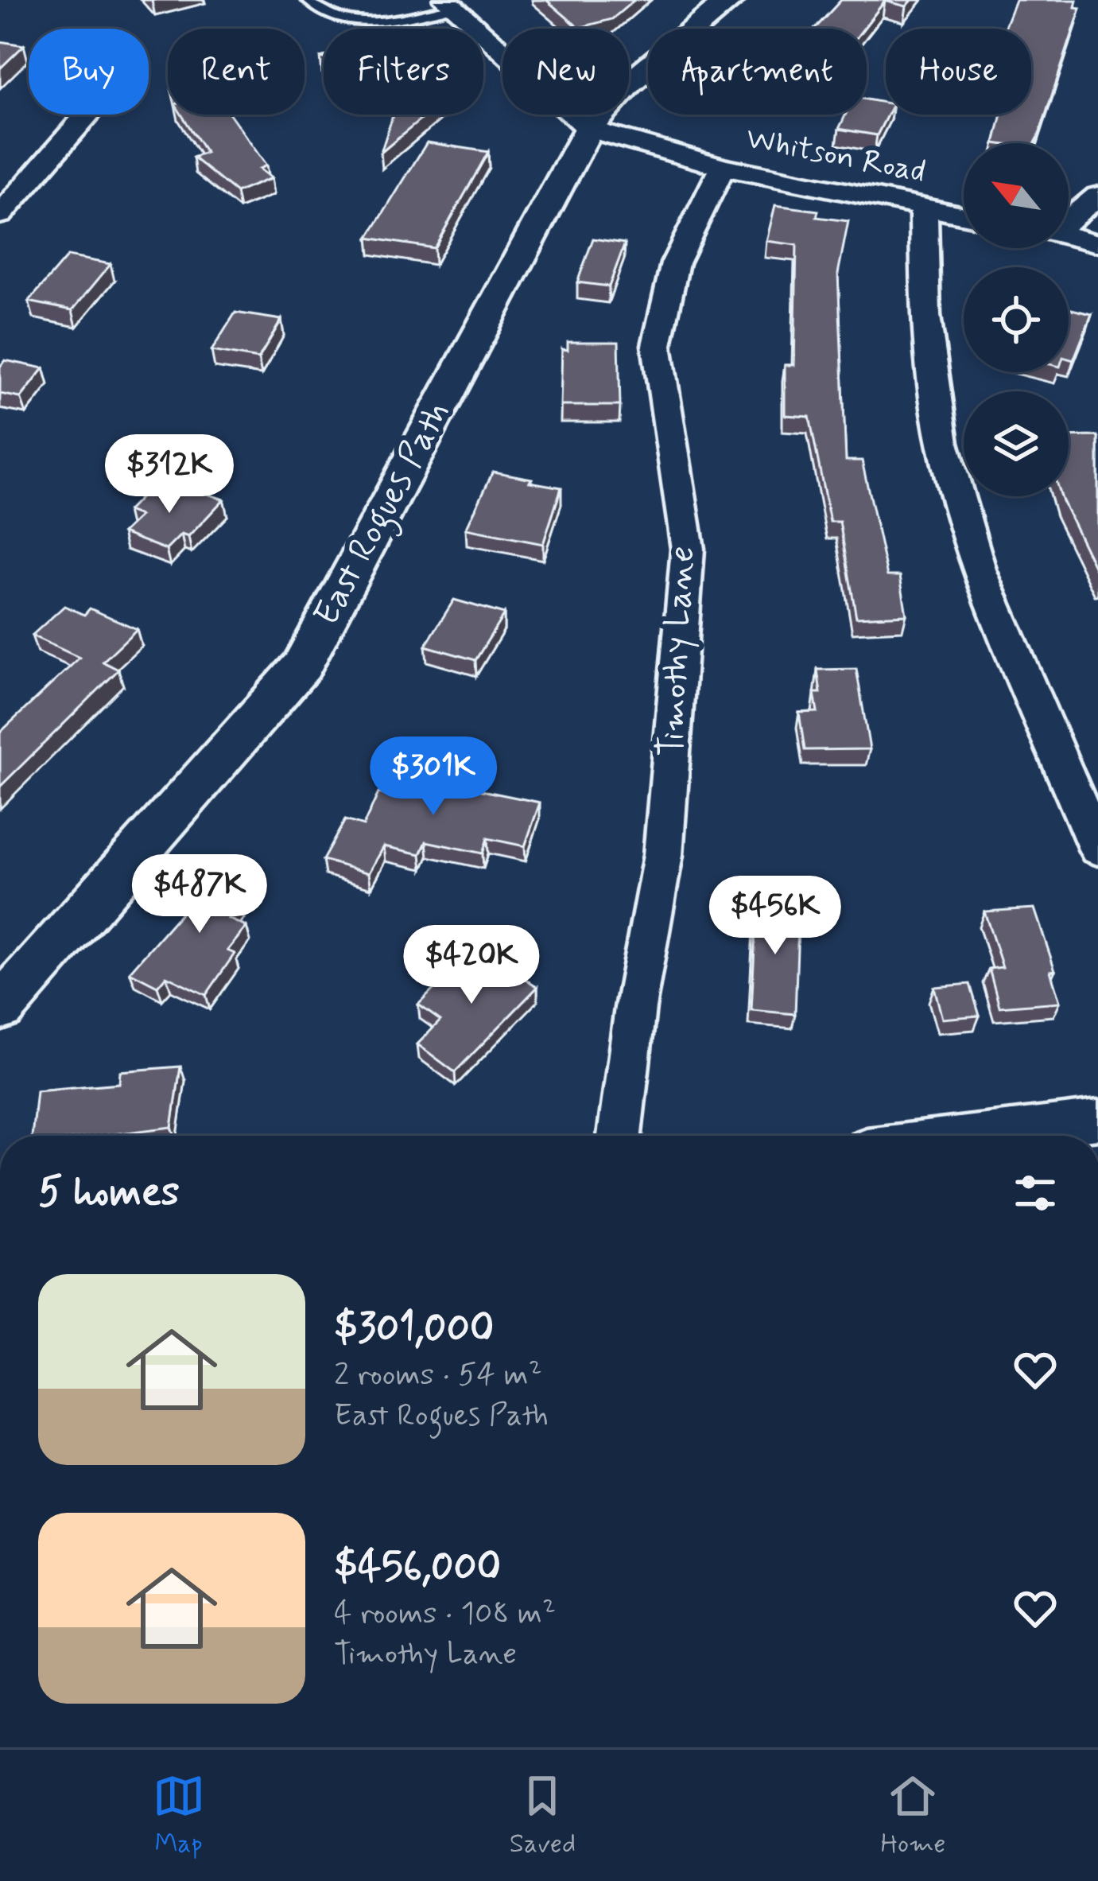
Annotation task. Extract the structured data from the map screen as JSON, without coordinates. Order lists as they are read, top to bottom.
{
  "streets": {
    "street": ["Whitson Road", "East Rogues Path", "Timothy Lane"]
  },
  "crossings": [
    ["Whitson Road", "East Rogues Path"],
    ["Whitson Road", "Timothy Lane"]
  ],
  "north": "top left",
  "page": {
    "chip": [
      "Buy",
      "Rent",
      "Filters",
      "New",
      "Apartment",
      "House"
    ],
    "price": [
      "$312K",
      "$301K",
      "$487K",
      "$456K",
      "$420K"
    ],
    "heading": "5 homes",
    "list": [
      {
        "name": "$301,000",
        "note": "2 rooms · 54 m² · East Rogues Path"
      },
      {
        "name": "$456,000",
        "note": "4 rooms · 108 m² · Timothy Lane"
      }
    ],
    "tabs": ["Map", "Saved", "Home"]
  }
}
